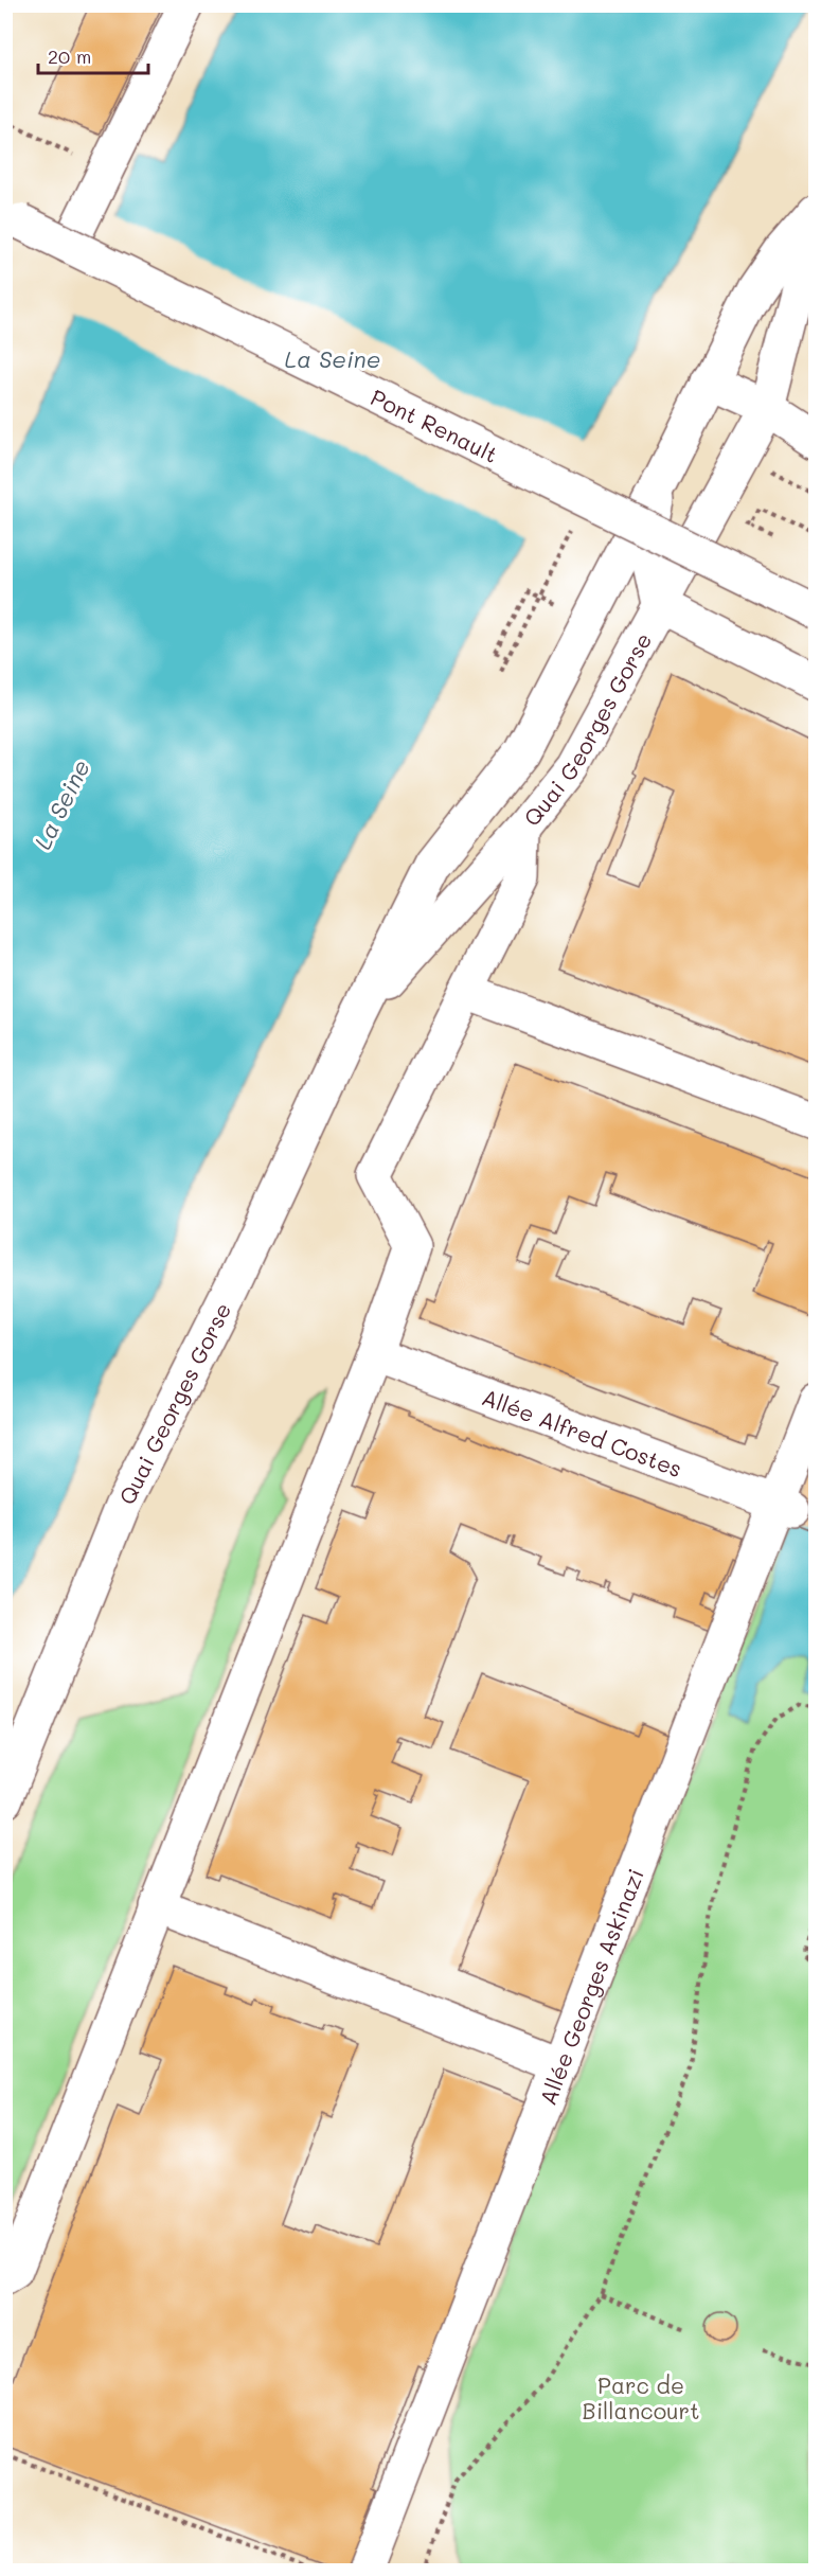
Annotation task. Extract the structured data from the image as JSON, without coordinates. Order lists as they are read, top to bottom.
{
  "streets": {
    "street": [
      "Pont Renault",
      "Quai Georges Gorse",
      "Allée Alfred Costes",
      "Allée Georges Askinazi"
    ]
  },
  "crossings": [
    ["Allée Alfred Costes", "Allée Georges Askinazi"]
  ],
  "water": ["La Seine"],
  "parks": ["Parc de Billancourt"],
  "scale_bar": "20 m"
}
